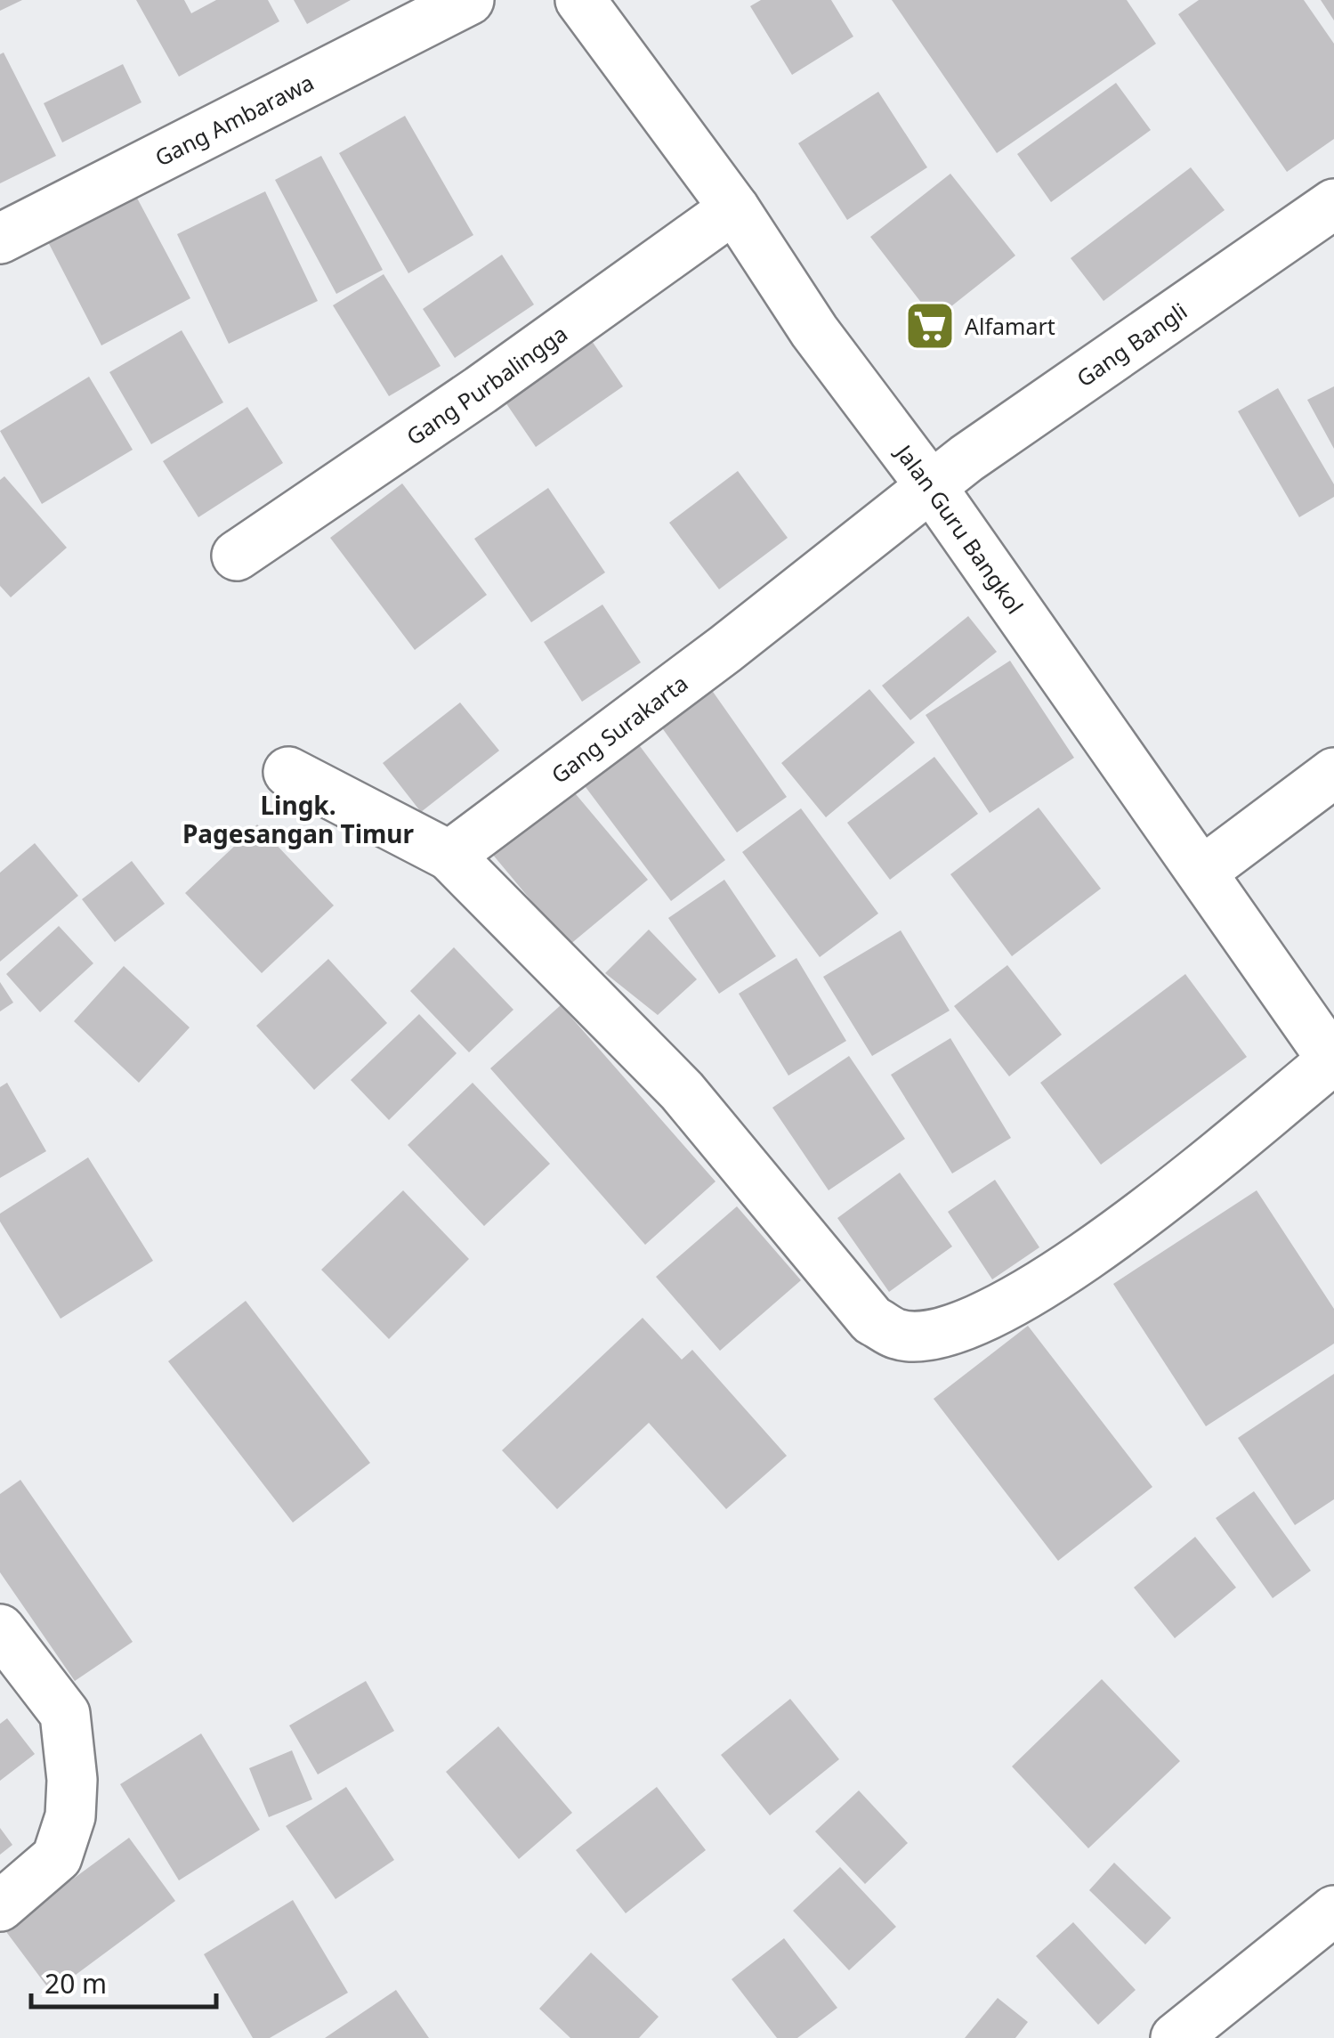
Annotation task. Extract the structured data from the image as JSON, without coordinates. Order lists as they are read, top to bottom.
{
  "streets": {
    "street": [
      "Gang Ambarawa",
      "Gang Bangli",
      "Gang Purbalingga",
      "Jalan Guru Bangkol",
      "Gang Surakarta"
    ]
  },
  "crossings": [
    ["Gang Bangli", "Jalan Guru Bangkol"],
    ["Gang Bangli", "Gang Surakarta"],
    ["Gang Purbalingga", "Jalan Guru Bangkol"],
    ["Jalan Guru Bangkol", "Gang Surakarta"]
  ],
  "districts": ["Lingk. Pagesangan Timur"],
  "places": {
    "supermarket": ["Alfamart"]
  },
  "scale_bar": "20 m"
}
